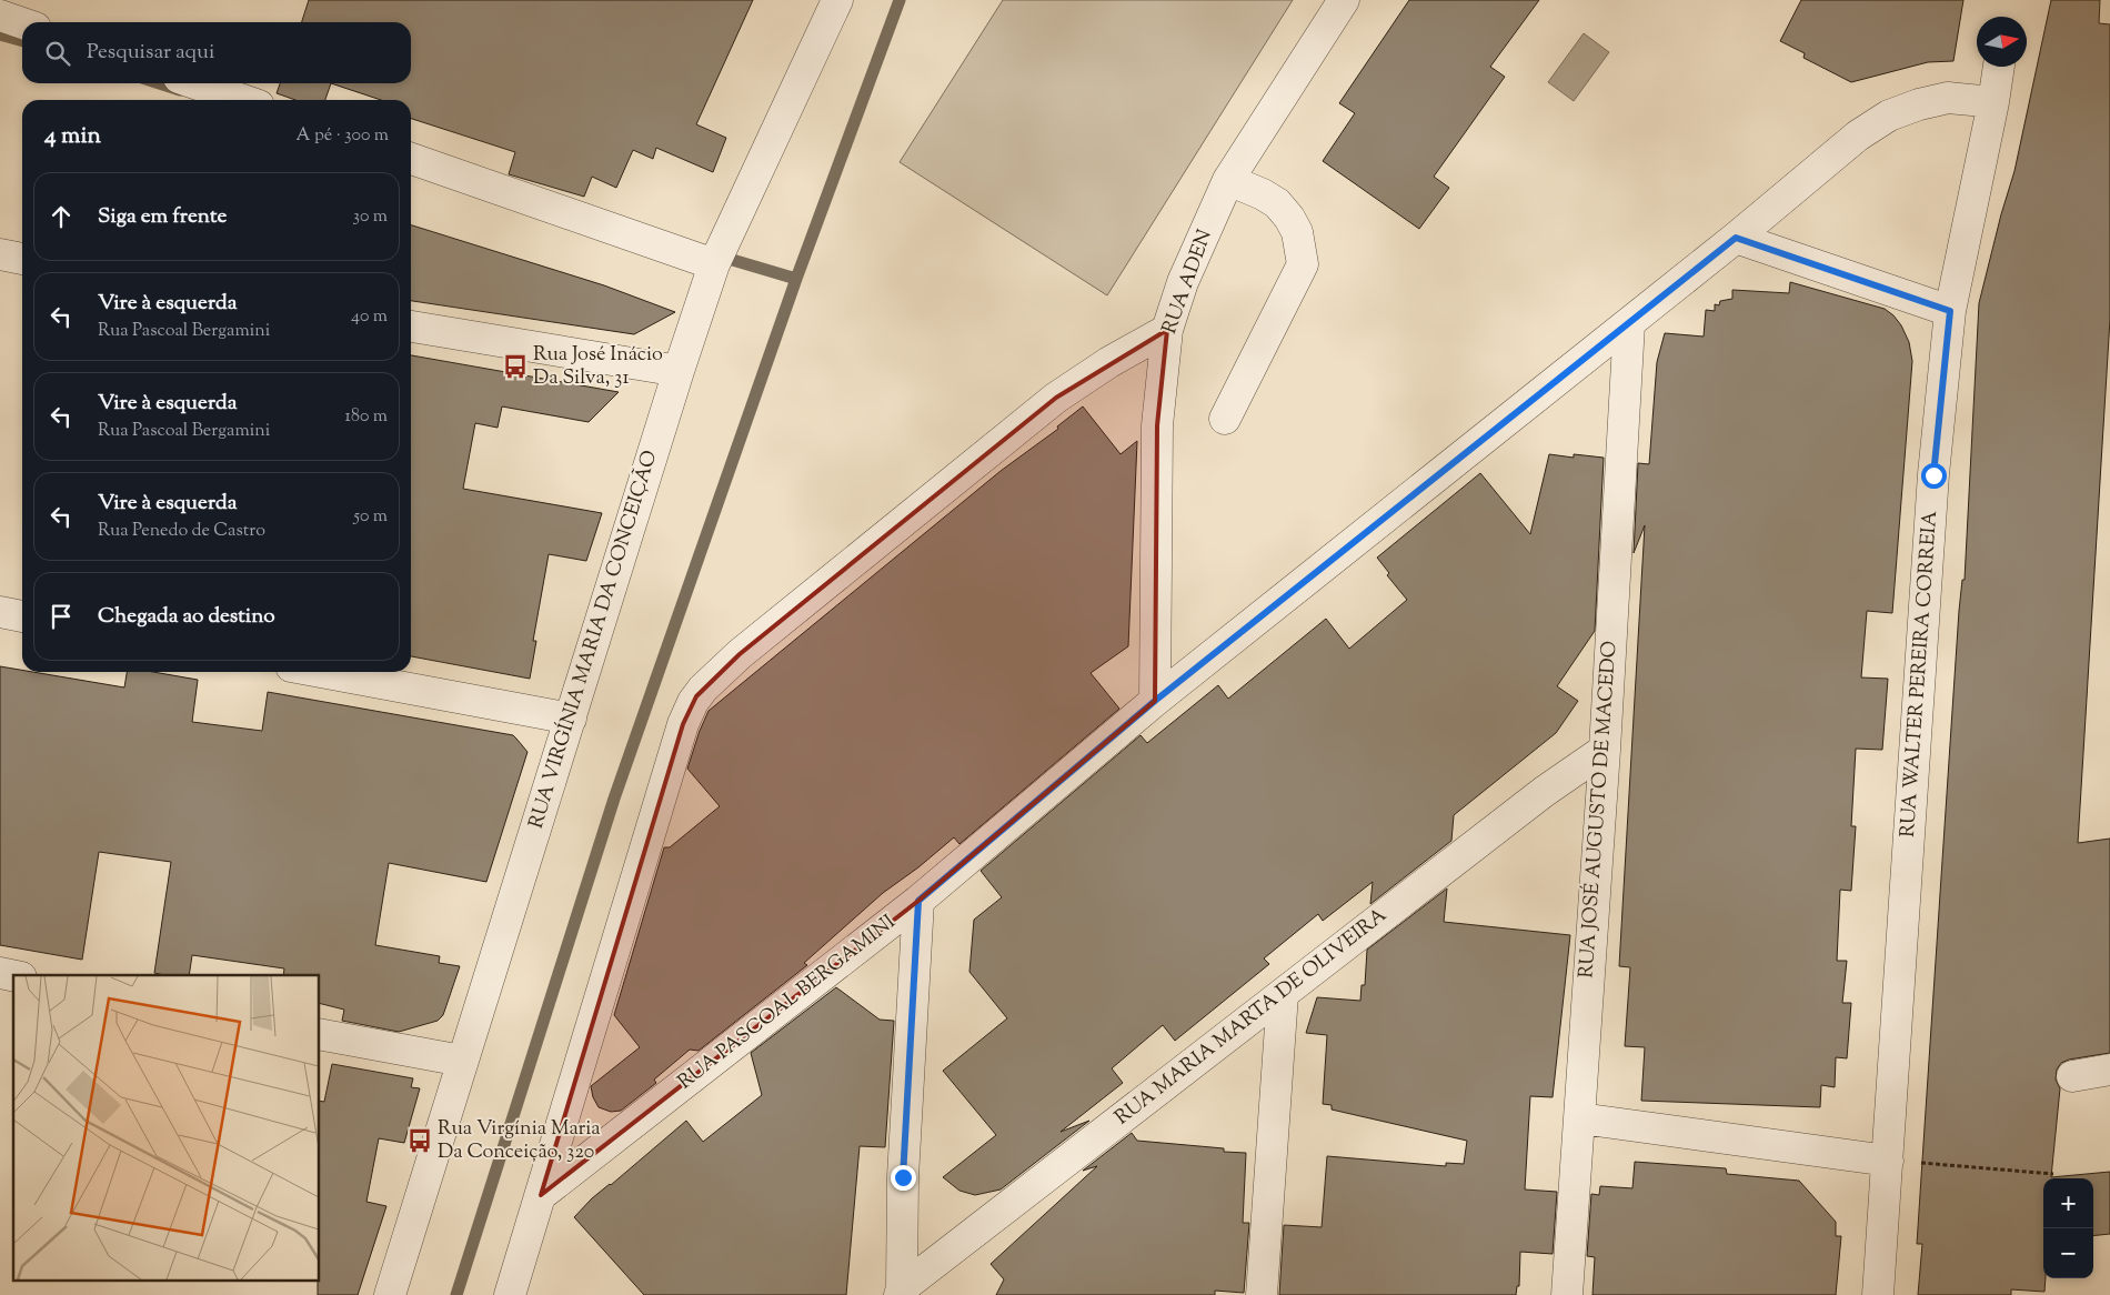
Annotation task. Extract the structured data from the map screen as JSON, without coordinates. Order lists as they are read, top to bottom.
{
  "streets": {
    "street": [
      "RUA ADEN",
      "RUA VIRGÍNIA MARIA DA CONCEIÇÃO",
      "RUA WALTER PEREIRA CORREIA",
      "RUA JOSÉ AUGUSTO DE MACEDO",
      "RUA PASCOAL BERGAMINI",
      "RUA MARIA MARTA DE OLIVEIRA"
    ]
  },
  "crossings": [
    ["RUA ADEN", "RUA PASCOAL BERGAMINI"],
    ["RUA WALTER PEREIRA CORREIA", "RUA PASCOAL BERGAMINI"],
    ["RUA JOSÉ AUGUSTO DE MACEDO", "RUA PASCOAL BERGAMINI"],
    ["RUA JOSÉ AUGUSTO DE MACEDO", "RUA MARIA MARTA DE OLIVEIRA"]
  ],
  "places": {
    "bus stop": ["Rua José Inácio Da Silva, 31", "Rua Virgínia Maria Da Conceição, 320"]
  },
  "north": "right",
  "page": {
    "search": "Pesquisar aqui",
    "heading": ["4 min", "A pé · 300 m"],
    "list": [
      ["Siga em frente", "30 m"],
      ["Vire à esquerda", "Rua Pascoal Bergamini", "40 m"],
      ["Vire à esquerda", "Rua Pascoal Bergamini", "180 m"],
      ["Vire à esquerda", "Rua Penedo de Castro", "50 m"],
      "Chegada ao destino"
    ],
    "map_buttons": ["+", "−"]
  }
}
